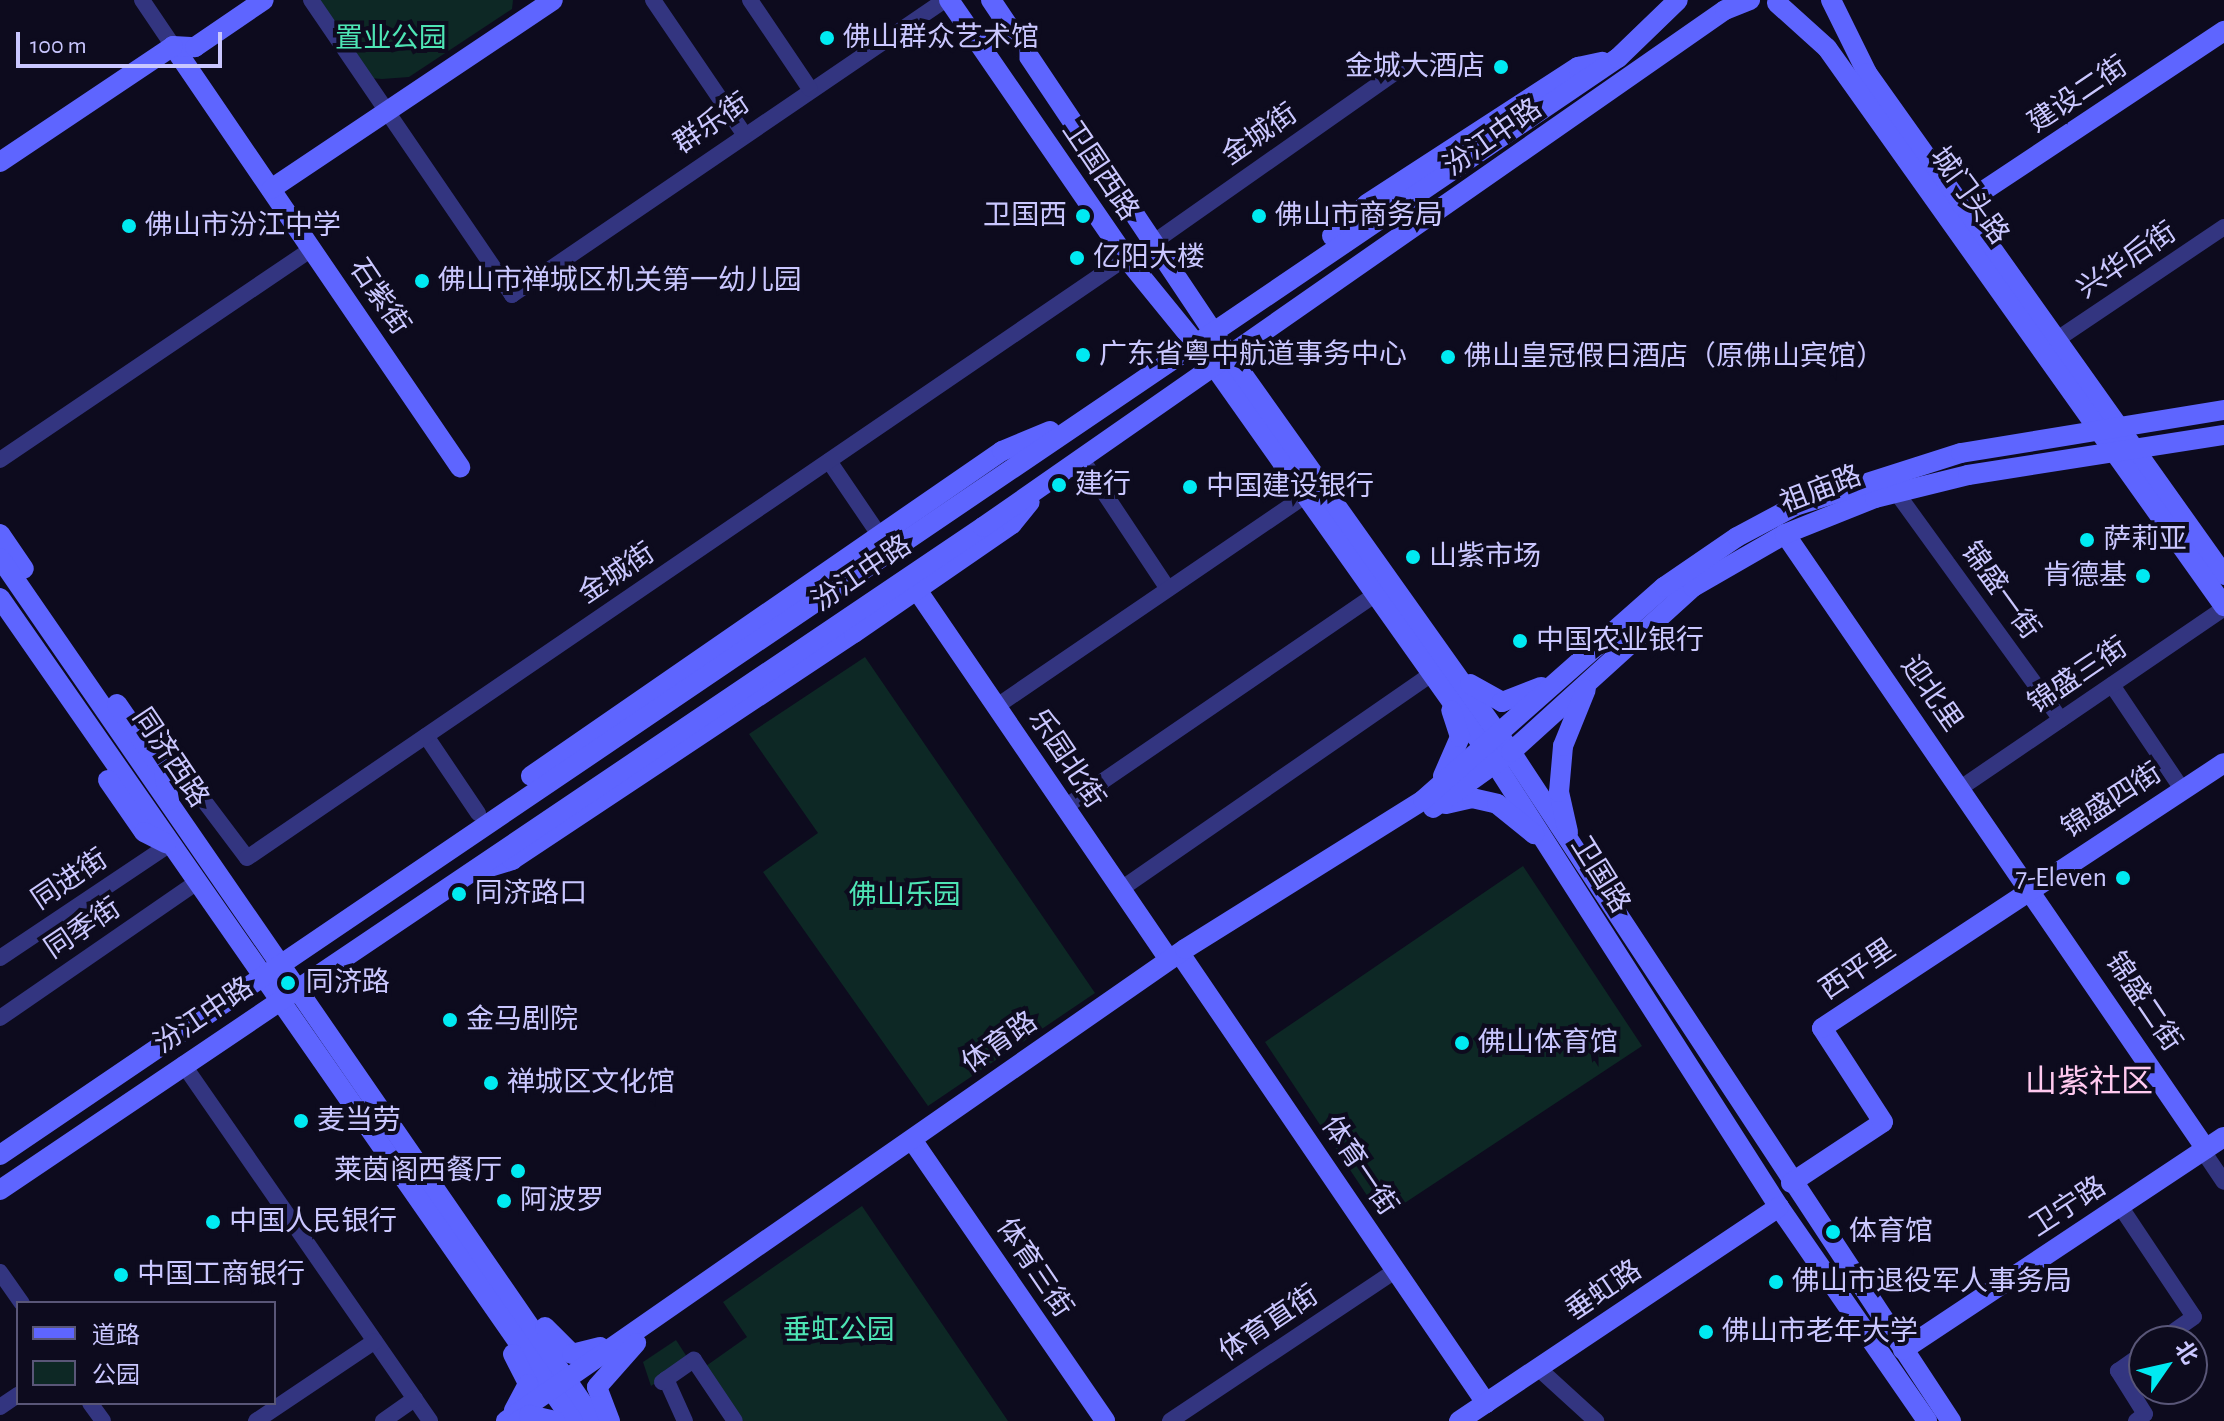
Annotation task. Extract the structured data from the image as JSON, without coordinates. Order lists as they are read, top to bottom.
{
  "streets": {
    "main road": [
      "建设二街",
      "汾江中路",
      "卫国西路",
      "城门头路",
      "石紫街",
      "祖庙路",
      "迎北里",
      "同济西路",
      "乐园北街",
      "锦盛四街",
      "卫国路",
      "西平里",
      "锦盛二街",
      "体育路",
      "体育一街",
      "卫宁路",
      "体育三街",
      "垂虹路"
    ],
    "street": [
      "群乐街",
      "金城街",
      "兴华后街",
      "锦盛一街",
      "锦盛三街",
      "同进街",
      "同季街",
      "体育直街"
    ]
  },
  "crossings": [
    ["建设二街", "城门头路"],
    ["群乐街", "卫国西路"],
    ["金城街", "卫国西路"],
    ["汾江中路", "卫国西路"],
    ["汾江中路", "同济西路"],
    ["城门头路", "兴华后街"],
    ["城门头路", "祖庙路"],
    ["祖庙路", "锦盛一街"],
    ["祖庙路", "迎北里"],
    ["祖庙路", "体育路"],
    ["锦盛一街", "锦盛三街"],
    ["锦盛三街", "迎北里"],
    ["迎北里", "锦盛四街"],
    ["迎北里", "西平里"],
    ["迎北里", "锦盛二街"],
    ["同济西路", "同进街"],
    ["同济西路", "同季街"],
    ["乐园北街", "体育路"],
    ["乐园北街", "体育一街"],
    ["锦盛四街", "西平里"],
    ["锦盛四街", "锦盛二街"],
    ["卫国路", "垂虹路"],
    ["西平里", "锦盛二街"],
    ["锦盛二街", "卫宁路"],
    ["体育路", "体育一街"],
    ["体育路", "体育三街"],
    ["体育一街", "垂虹路"],
    ["体育一街", "体育直街"]
  ],
  "districts": ["山紫社区"],
  "parks": ["置业公园", "佛山乐园", "垂虹公园"],
  "places": [
    "佛山群众艺术馆",
    "金城大酒店",
    "卫国西",
    "佛山市商务局",
    "佛山市汾江中学",
    "亿阳大楼",
    "佛山市禅城区机关第一幼儿园",
    "广东省粤中航道事务中心",
    "佛山皇冠假日酒店（原佛山宾馆）",
    "建行",
    "中国建设银行",
    "萨莉亚",
    "山紫市场",
    "肯德基",
    "中国农业银行",
    "7-Eleven",
    "同济路口",
    "同济路",
    "金马剧院",
    "佛山体育馆",
    "禅城区文化馆",
    "麦当劳",
    "莱茵阁西餐厅",
    "阿波罗",
    "中国人民银行",
    "体育馆",
    "中国工商银行",
    "佛山市退役军人事务局",
    "佛山市老年大学"
  ],
  "legend": ["道路", "公园"],
  "scale_bar": "100 m",
  "north": "top right"
}
